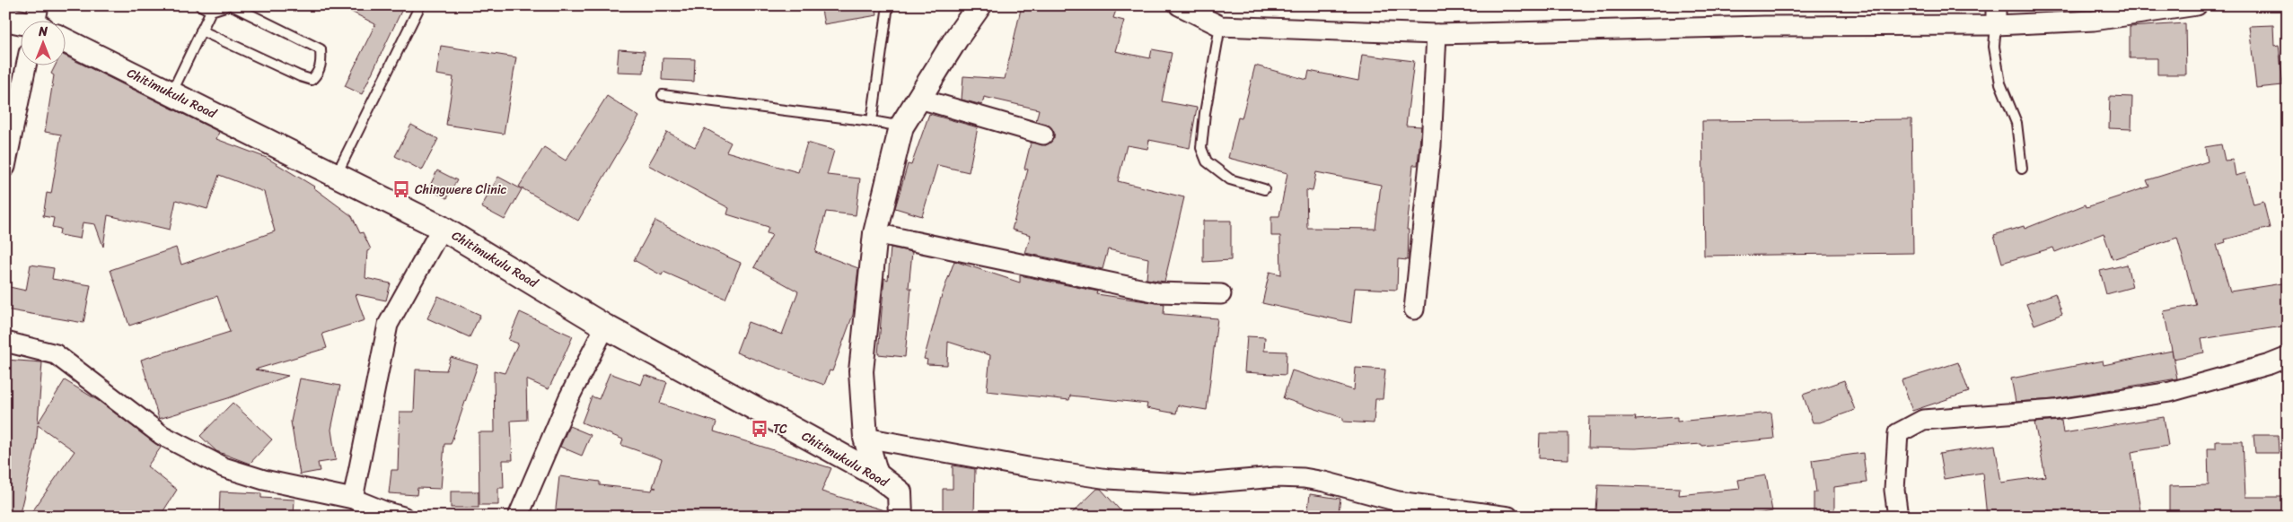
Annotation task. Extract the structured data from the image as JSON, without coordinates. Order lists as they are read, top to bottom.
{
  "streets": {
    "street": ["Chitimukulu Road"]
  },
  "places": {
    "bus stop": ["Chingwere Clinic", "TC"]
  },
  "north": "top"
}
